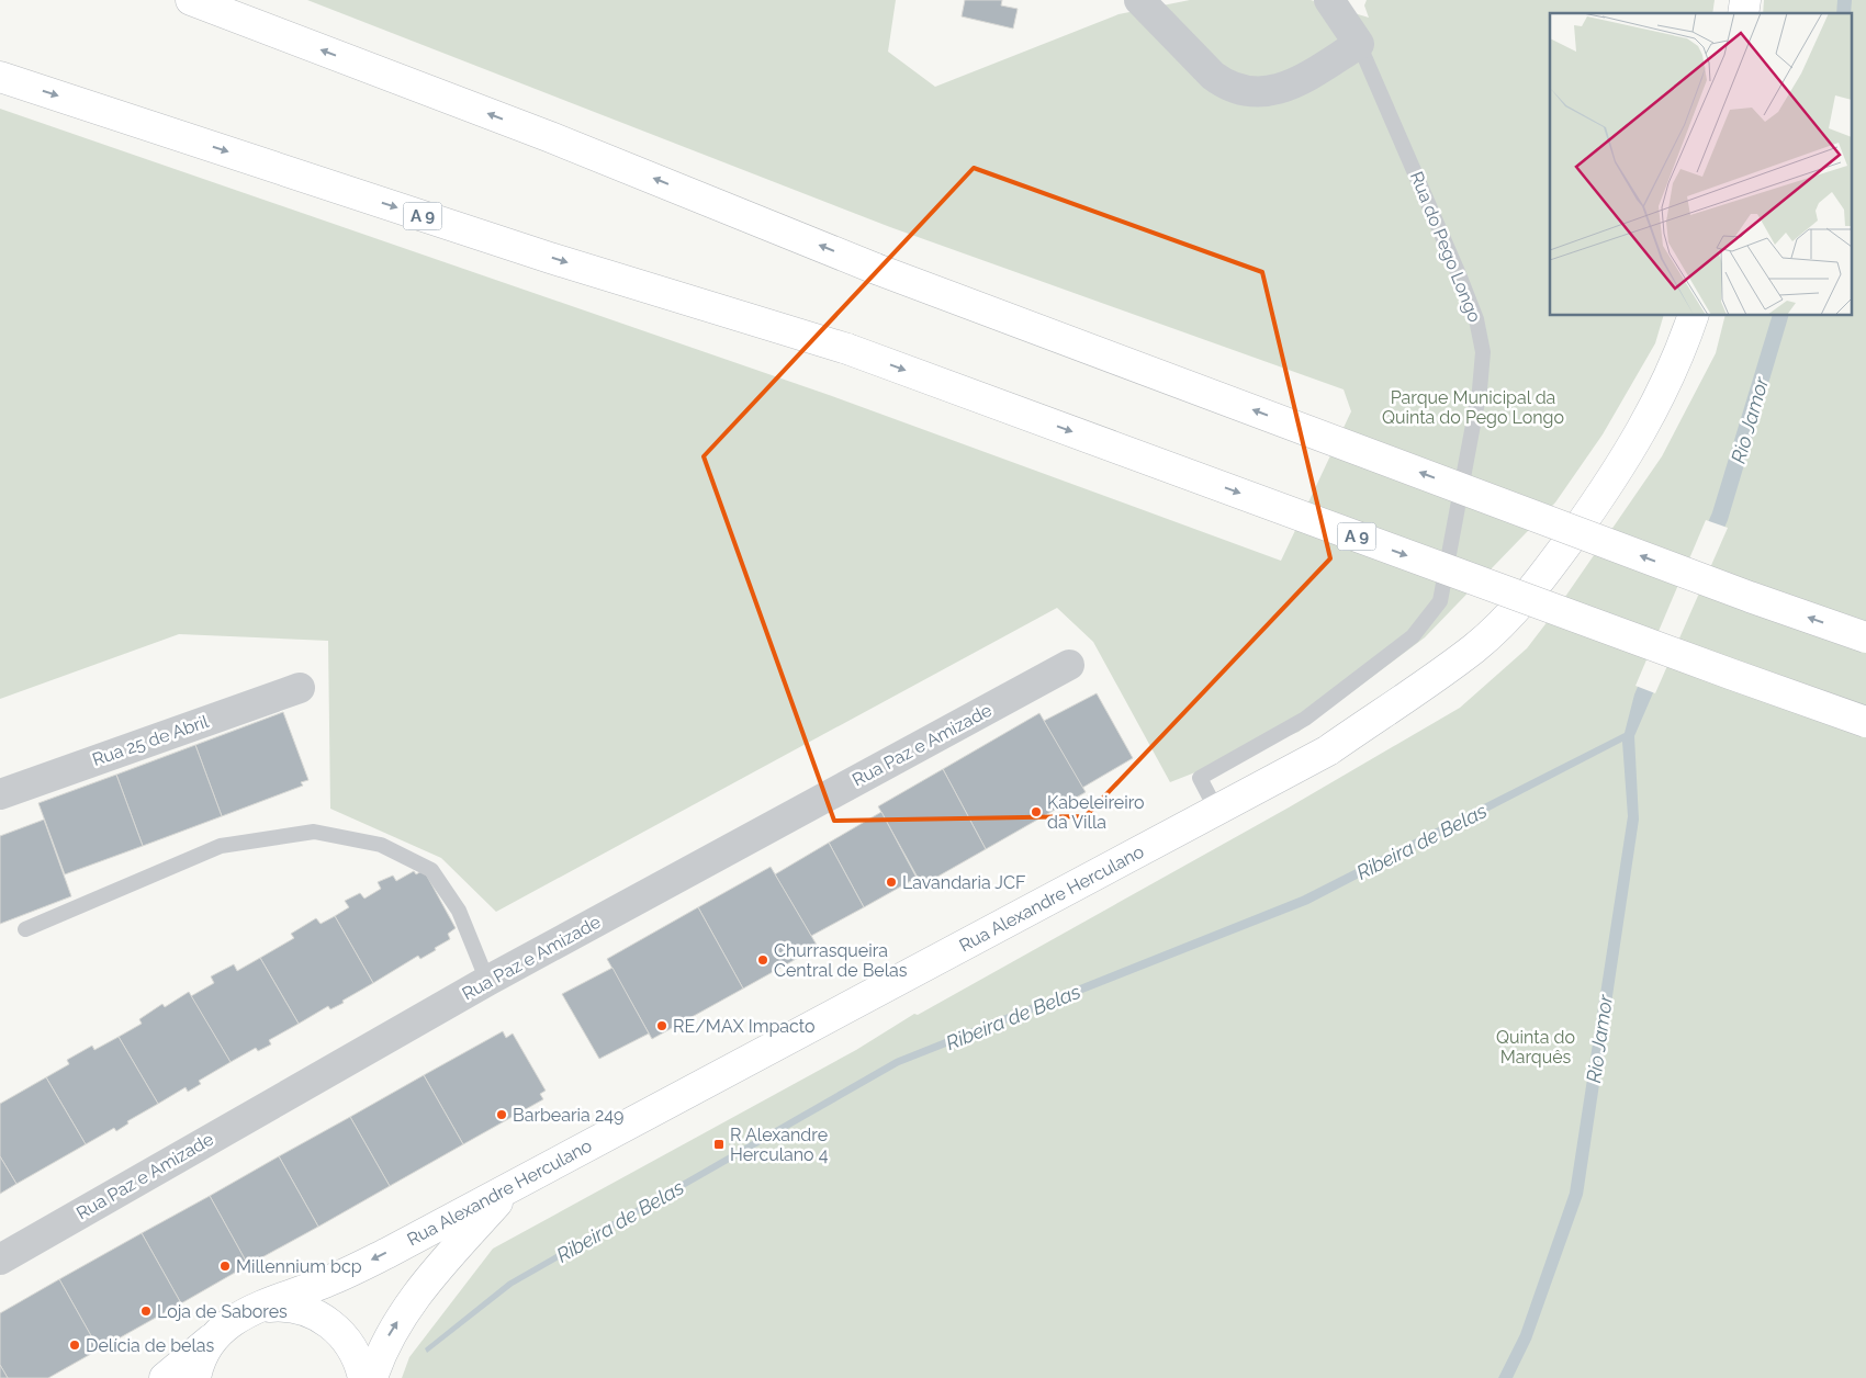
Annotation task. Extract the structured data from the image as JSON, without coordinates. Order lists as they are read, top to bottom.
{
  "streets": {
    "main road": ["A 9", "Rua Alexandre Herculano"],
    "street": ["Rua do Pego Longo", "Rua 25 de Abril", "Rua Paz e Amizade"]
  },
  "crossings": [
    ["Rua do Pego Longo", "Rua Alexandre Herculano"]
  ],
  "water": ["Rio Jamor", "Ribeira de Belas"],
  "parks": ["Parque Municipal da Quinta do Pego Longo", "Quinta do Marquês"],
  "places": {
    "other": [
      "Kabeleireiro da Villa",
      "Lavandaria JCF",
      "Churrasqueira Central de Belas",
      "RE/MAX Impacto",
      "Barbearia 249",
      "Millennium bcp",
      "Loja de Sabores",
      "Delícia de belas"
    ],
    "transit": ["R Alexandre Herculano 4"]
  }
}
